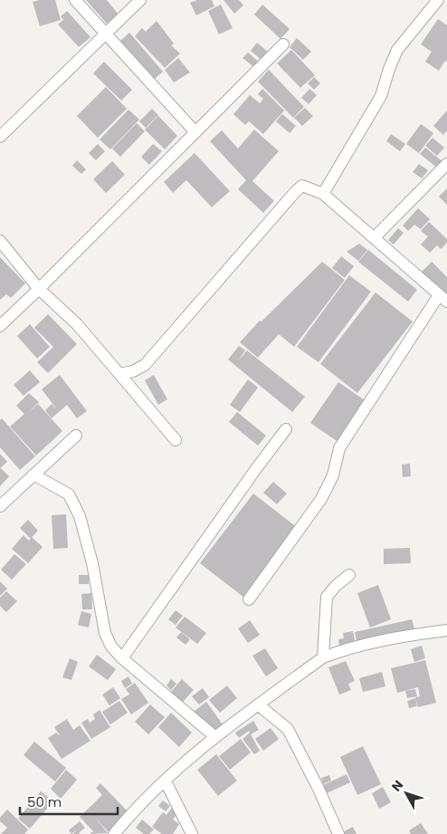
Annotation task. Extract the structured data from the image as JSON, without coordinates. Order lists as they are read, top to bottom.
{
  "scale_bar": "50 m",
  "north": "top left"
}
